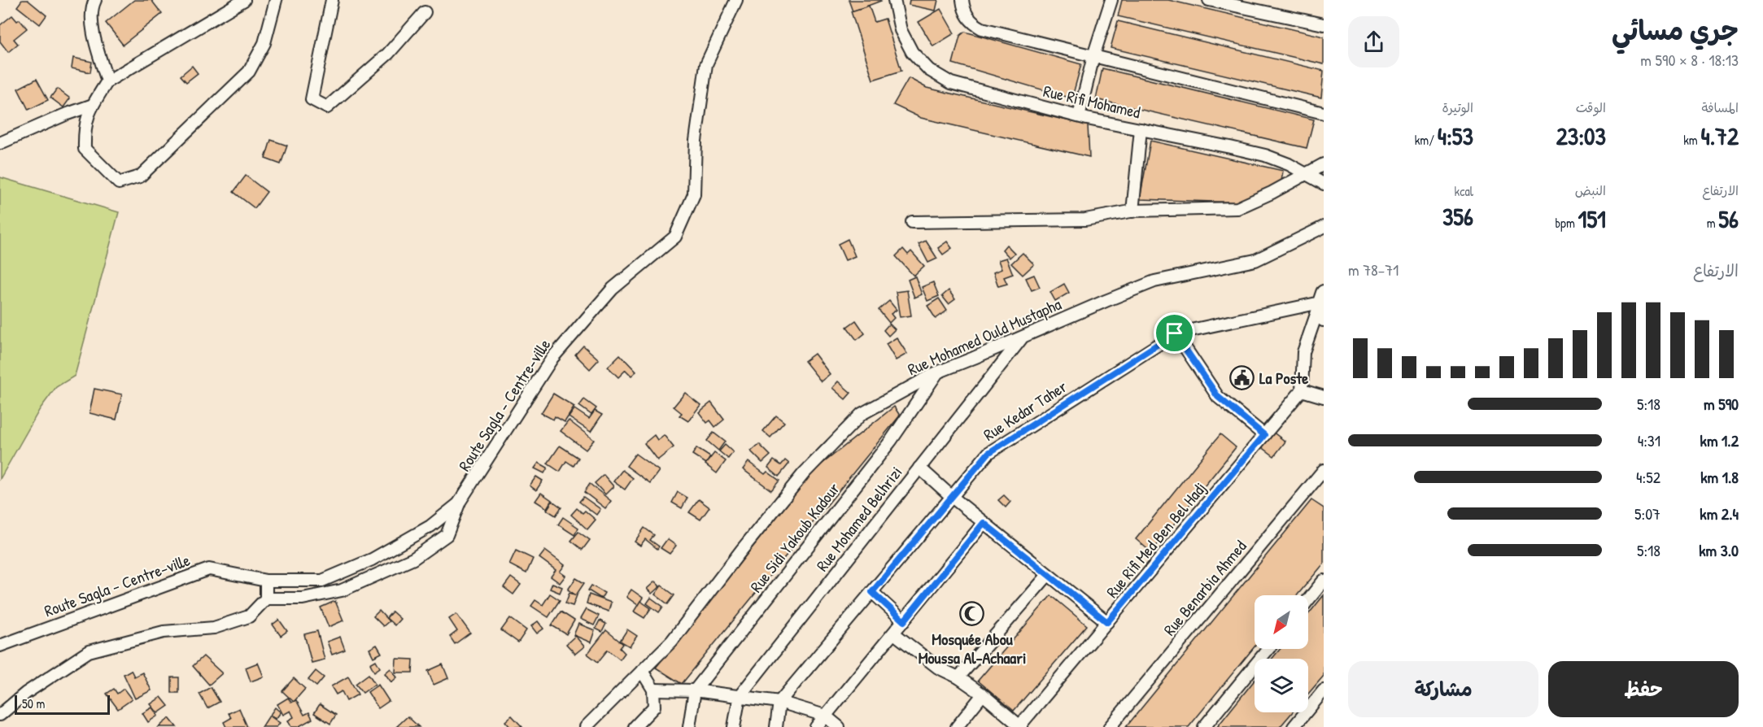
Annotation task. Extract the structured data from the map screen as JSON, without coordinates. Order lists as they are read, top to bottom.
{
  "streets": {
    "street": [
      "Rue Rifi Mohamed",
      "Rue Mohamed Ould Mustapha",
      "Route Sagla - Centre-ville",
      "Rue Kedar Taher",
      "Rue Mohamed Belhrizi",
      "Rue Sidi Yakoub Kadour",
      "Rue Rifi Med Ben Bel Hadj",
      "Rue Benarbia Ahmed"
    ]
  },
  "crossings": [
    ["Rue Mohamed Ould Mustapha", "Rue Mohamed Belhrizi"],
    ["Rue Mohamed Ould Mustapha", "Rue Sidi Yakoub Kadour"]
  ],
  "places": {
    "public building": ["La Poste"],
    "mosque": ["Mosquée Abou Moussa Al-Achaari"]
  },
  "scale_bar": "50 m",
  "north": "bottom left",
  "page": {
    "heading": ["جري مسائي", "18:13 · 8 × 590 m"],
    "stats": [
      ["المسافة", "4.72 km"],
      ["الوقت", "23:03"],
      ["الوتيرة", "4:53 /km"],
      ["الارتفاع", "56 m"],
      ["النبض", "151 bpm"],
      ["kcal", "356"]
    ],
    "chart": ["الارتفاع", "71–78 m"],
    "list": [
      {
        "name": "590 m",
        "note": "5:18"
      },
      {
        "name": "1.2 km",
        "note": "4:31"
      },
      {
        "name": "1.8 km",
        "note": "4:52"
      },
      {
        "name": "2.4 km",
        "note": "5:07"
      },
      {
        "name": "3.0 km",
        "note": "5:18"
      }
    ],
    "buttons": ["حفظ", "مشاركة"],
    "scale": "50 m"
  }
}
